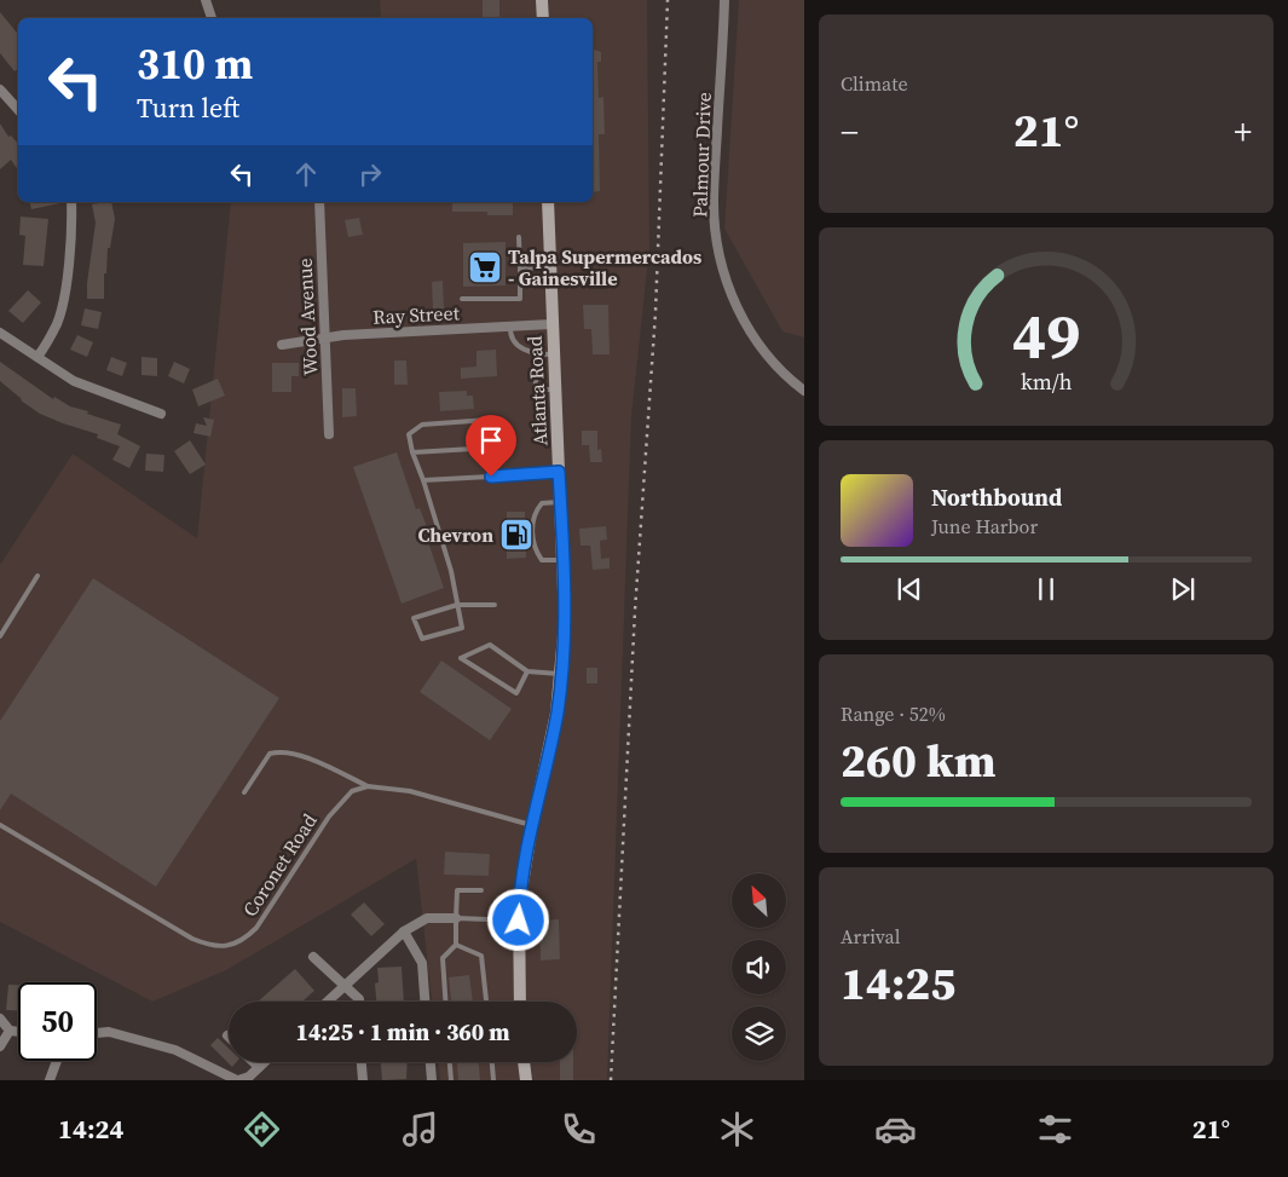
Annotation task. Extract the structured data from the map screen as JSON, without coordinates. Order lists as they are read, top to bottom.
{
  "streets": {
    "main road": ["Atlanta Road"],
    "street": ["Palmour Drive", "Ray Street", "Wood Avenue"],
    "lane": ["Coronet Road"]
  },
  "crossings": [
    ["Ray Street", "Wood Avenue"],
    ["Ray Street", "Atlanta Road"]
  ],
  "places": {
    "supermarket": ["Talpa Supermercados - Gainesville"],
    "fuel station": ["Chevron"]
  },
  "north": "top left",
  "page": {
    "tile": [
      "Climate",
      ["Range · 52%", "260 km"],
      ["Arrival", "14:25"]
    ],
    "turn": ["310 m", "Turn left"],
    "heat": ["−", "21°", "+"],
    "song": ["Northbound", "June Harbor"],
    "limit": "50",
    "trip": "14:25 · 1 min · 360 m",
    "tabs": ["14:24", "21°"],
    "gauge": ["49", "km/h"]
  }
}
